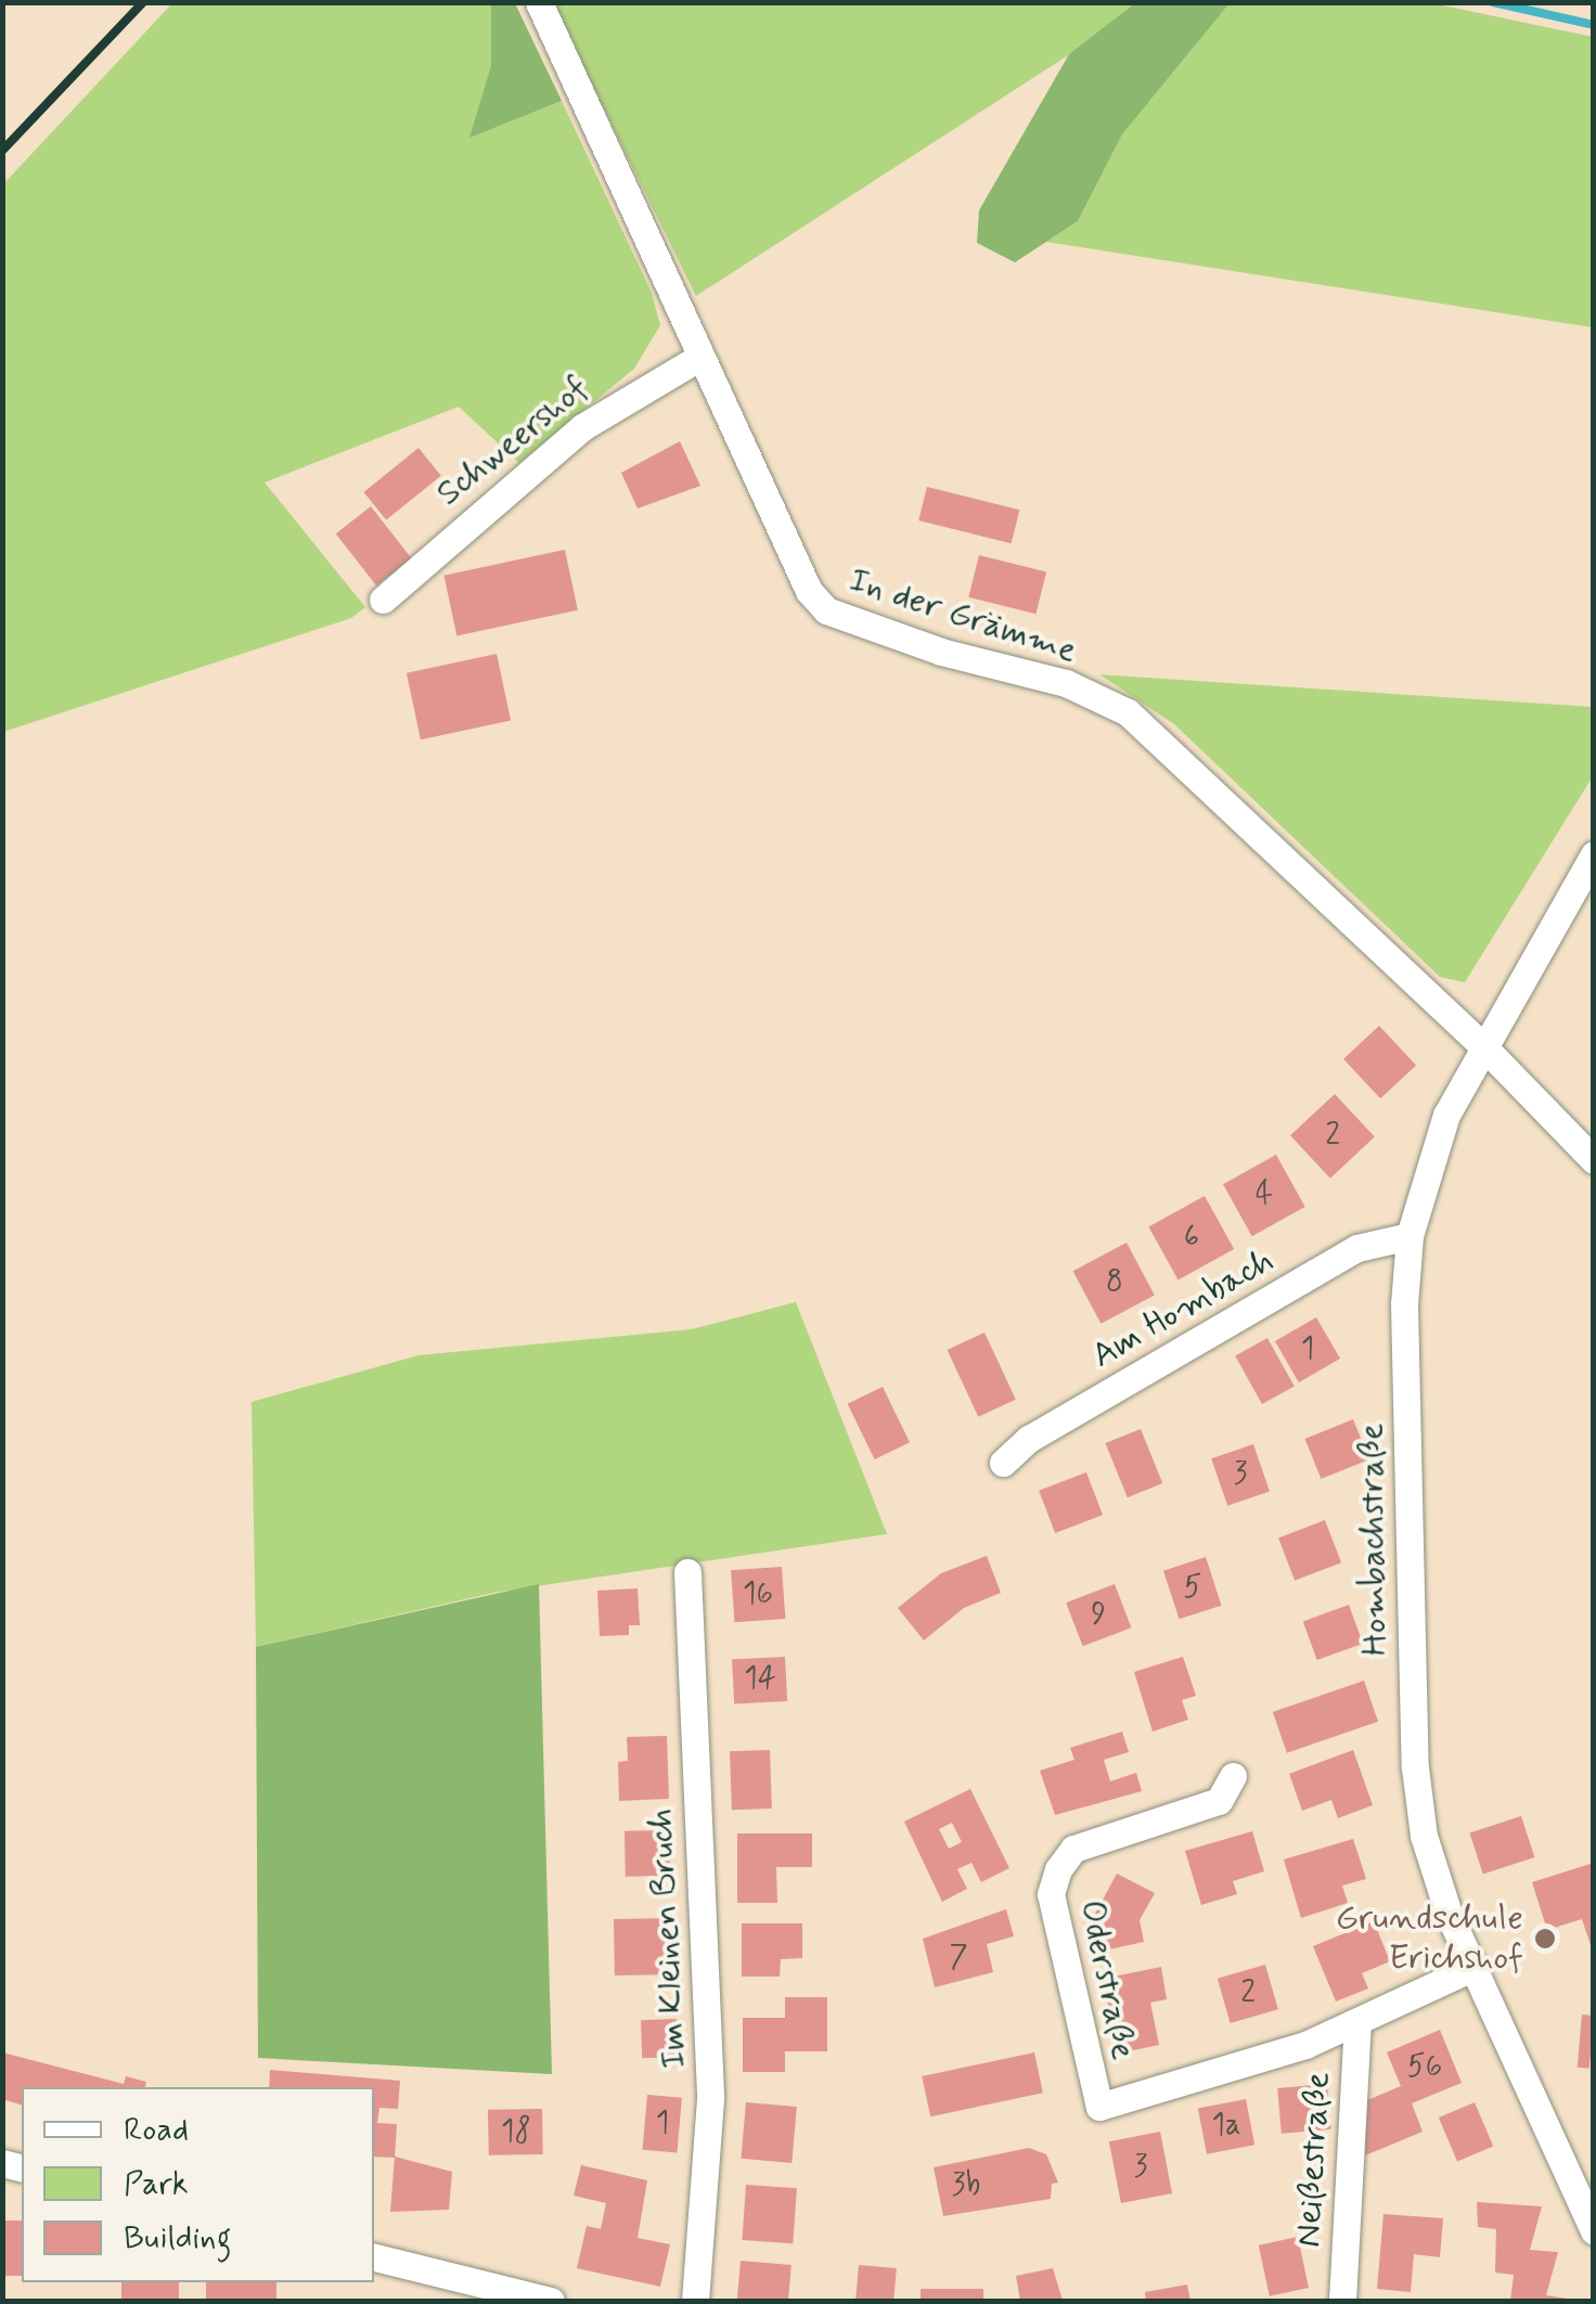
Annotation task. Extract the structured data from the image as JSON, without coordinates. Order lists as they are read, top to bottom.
{
  "streets": {
    "street": [
      "Schweershof",
      "In der Grämme",
      "Am Hombach",
      "Hombachstraße",
      "Im Kleinen Bruch",
      "Oderstraße",
      "Neißestraße"
    ]
  },
  "crossings": [
    ["Schweershof", "In der Grämme"],
    ["In der Grämme", "Hombachstraße"],
    ["Am Hombach", "Hombachstraße"],
    ["Hombachstraße", "Oderstraße"],
    ["Oderstraße", "Neißestraße"]
  ],
  "places": ["Grundschule Erichshof"],
  "house_numbers": [
    "2",
    "4",
    "6",
    "8",
    "1",
    "3",
    "5",
    "16",
    "9",
    "14",
    "7",
    "2",
    "56",
    "1",
    "1a",
    "18",
    "3",
    "3b"
  ],
  "legend": ["Road", "Park", "Building"]
}
